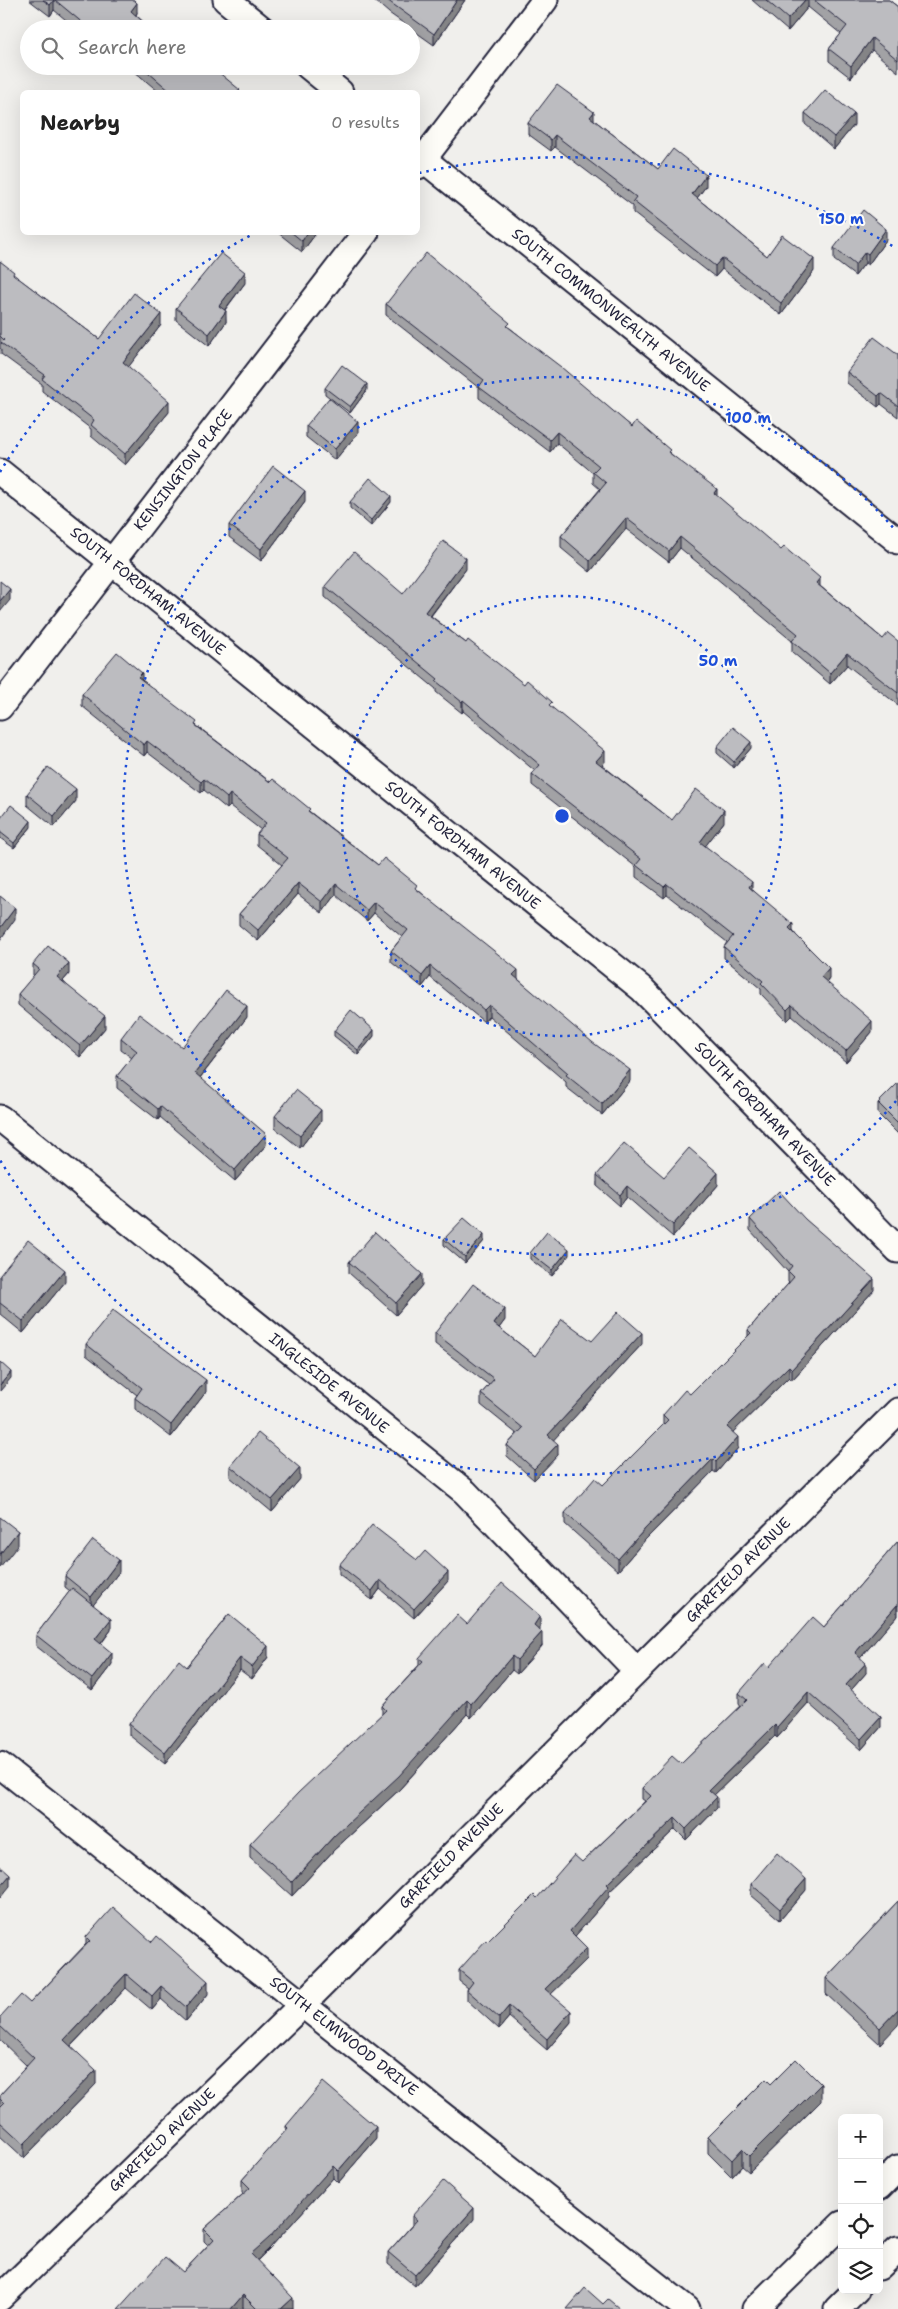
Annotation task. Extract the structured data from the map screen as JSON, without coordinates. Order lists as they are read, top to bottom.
{
  "streets": {
    "street": [
      "SOUTH COMMONWEALTH AVENUE",
      "KENSINGTON PLACE",
      "SOUTH FORDHAM AVENUE",
      "INGLESIDE AVENUE",
      "GARFIELD AVENUE",
      "SOUTH ELMWOOD DRIVE"
    ]
  },
  "crossings": [
    ["KENSINGTON PLACE", "SOUTH FORDHAM AVENUE"],
    ["INGLESIDE AVENUE", "GARFIELD AVENUE"],
    ["GARFIELD AVENUE", "SOUTH ELMWOOD DRIVE"]
  ],
  "page": {
    "search": "Search here",
    "heading": ["Nearby", "0 results"],
    "map_buttons": ["+", "−"]
  },
  "rings": ["150 m", "100 m", "50 m"]
}
